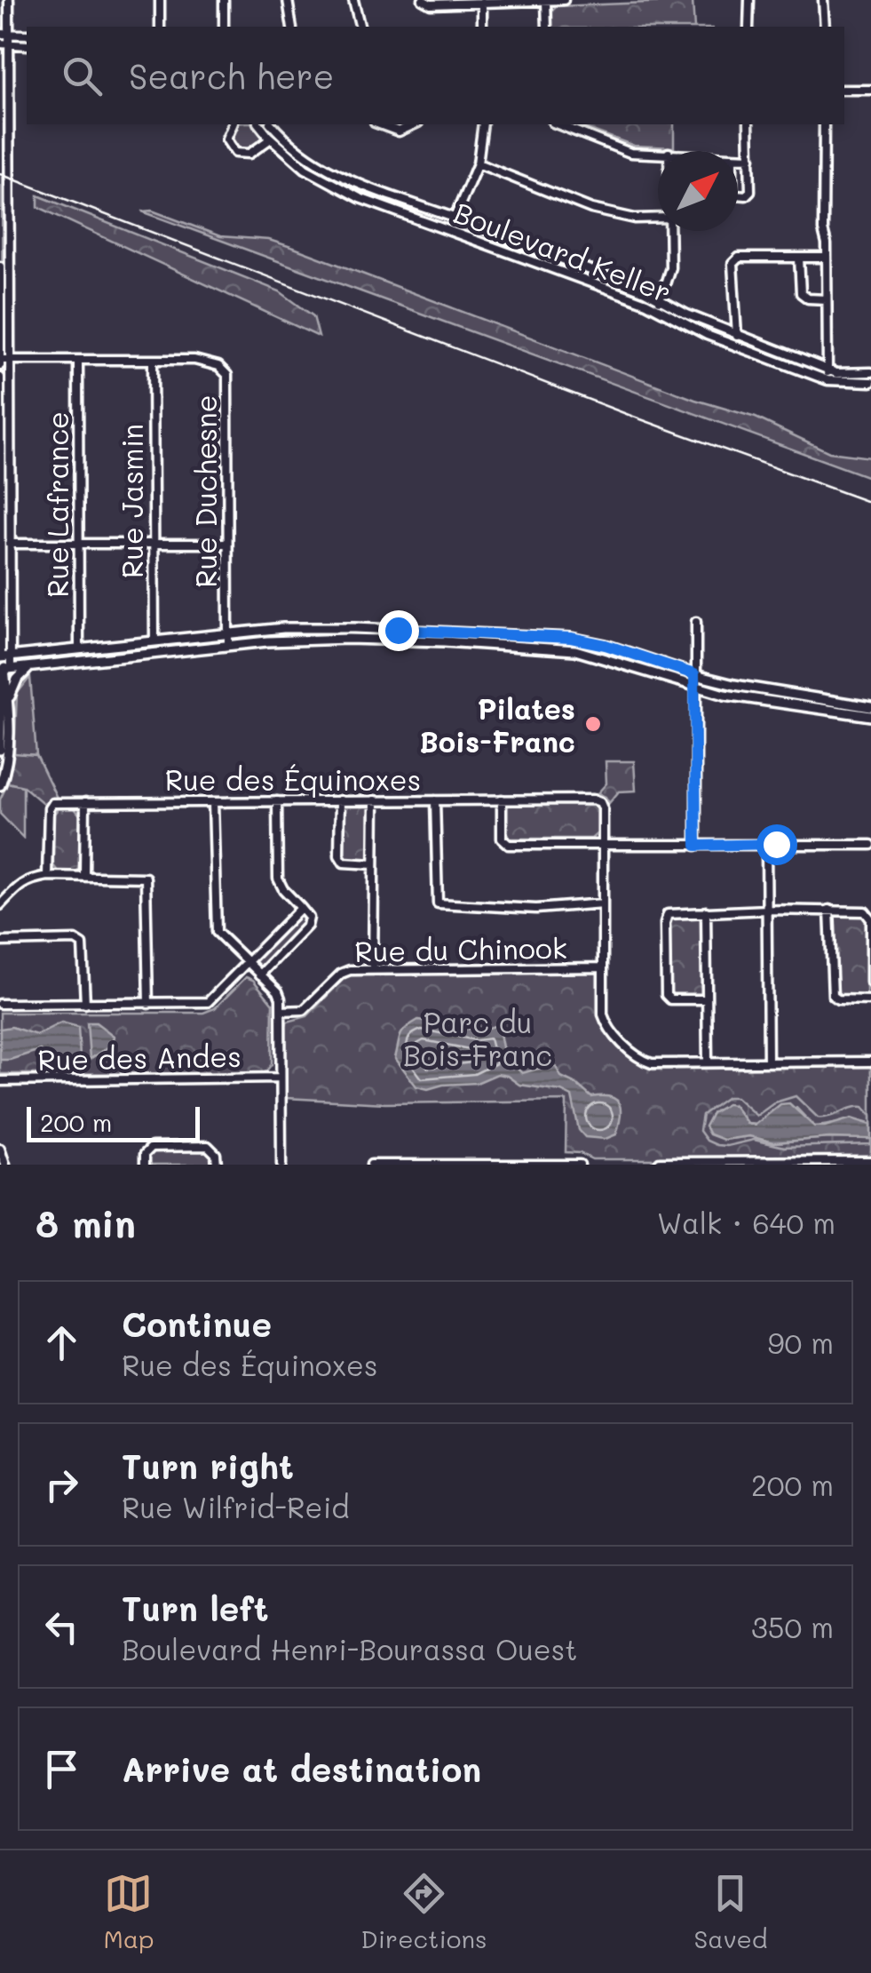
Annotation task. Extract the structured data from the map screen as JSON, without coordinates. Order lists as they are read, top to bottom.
{
  "streets": {
    "street": [
      "Boulevard Keller",
      "Rue Duchesne",
      "Rue Jasmin",
      "Rue Lafrance",
      "Rue des Équinoxes",
      "Rue du Chinook",
      "Rue des Andes"
    ]
  },
  "crossings": [
    ["Rue Duchesne", "Rue Jasmin"]
  ],
  "parks": ["Parc du Bois-Franc"],
  "places": ["Pilates Bois-Franc"],
  "scale_bar": "200 m",
  "north": "top right",
  "page": {
    "search": "Search here",
    "scale": "200 m",
    "heading": ["8 min", "Walk · 640 m"],
    "list": [
      ["Continue", "Rue des Équinoxes", "90 m"],
      ["Turn right", "Rue Wilfrid-Reid", "200 m"],
      ["Turn left", "Boulevard Henri-Bourassa Ouest", "350 m"],
      "Arrive at destination"
    ],
    "nav": ["Map", "Directions", "Saved"]
  }
}
